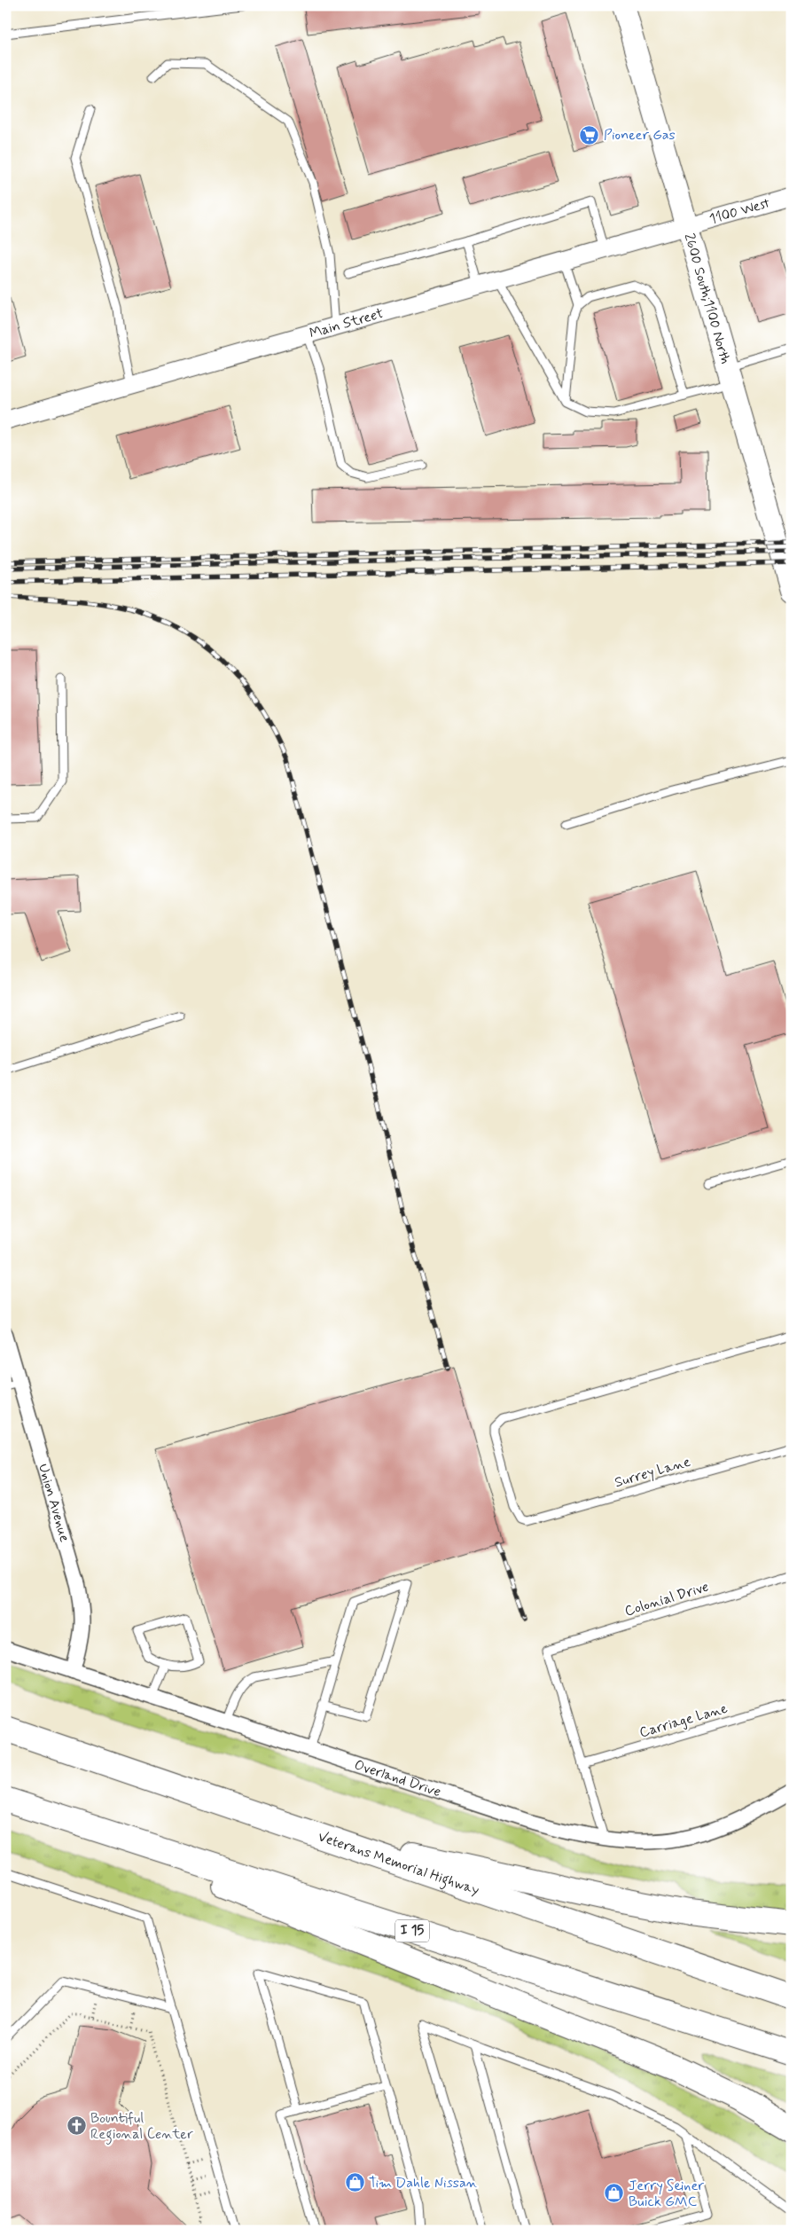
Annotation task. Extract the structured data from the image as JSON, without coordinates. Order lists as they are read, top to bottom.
{
  "streets": {
    "highway": ["Veterans Memorial Highway", "I 15"],
    "main road": ["2600 South;1100 North"],
    "street": [
      "1100 West",
      "Main Street",
      "Union Avenue",
      "Overland Drive"
    ],
    "lane": ["Surrey Lane", "Colonial Drive", "Carriage Lane"]
  },
  "crossings": [
    ["1100 West", "2600 South;1100 North"],
    ["1100 West", "Main Street"],
    ["2600 South;1100 North", "Main Street"],
    ["Union Avenue", "Overland Drive"],
    ["Colonial Drive", "Carriage Lane"]
  ],
  "places": {
    "supermarket": ["Pioneer Gas"],
    "church": ["Bountiful Regional Center"],
    "shop": ["Tim Dahle Nissan", "Jerry Seiner Buick GMC"]
  }
}
